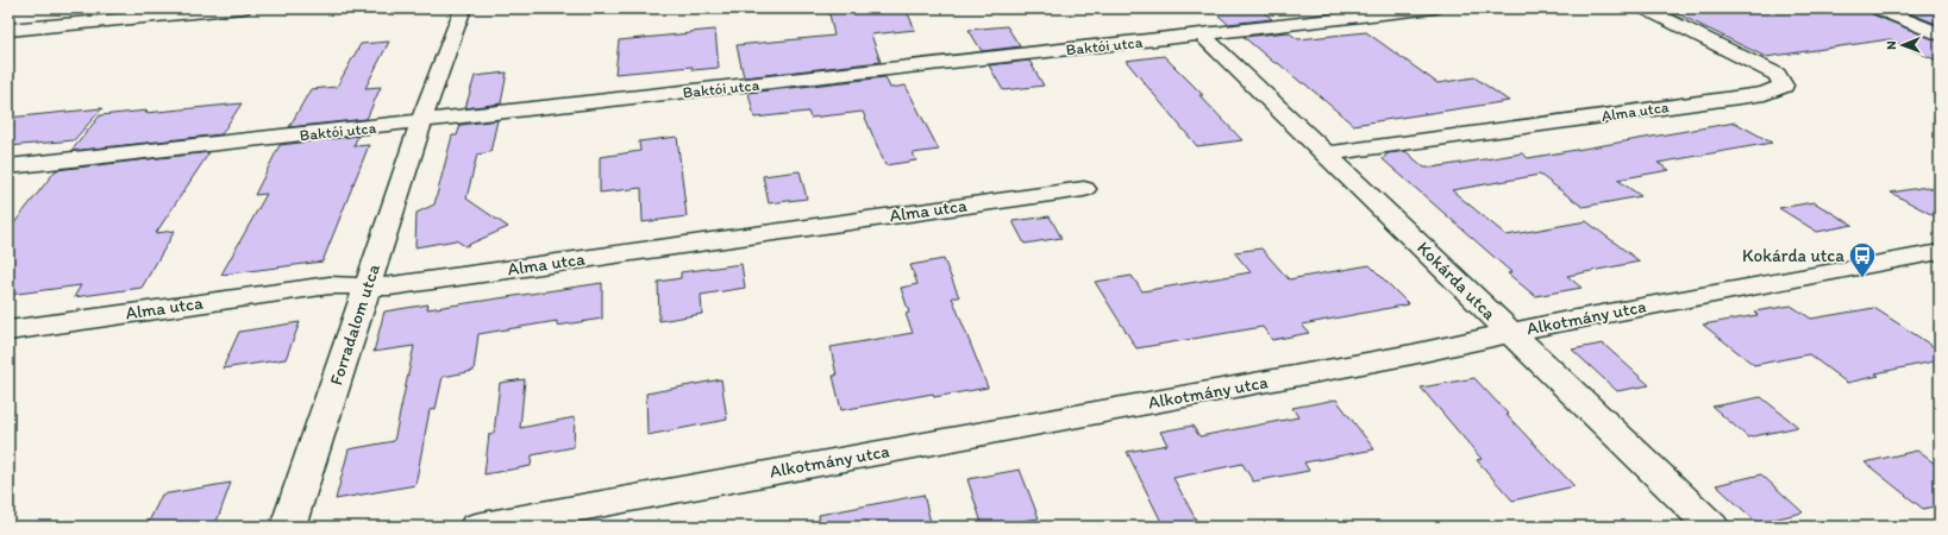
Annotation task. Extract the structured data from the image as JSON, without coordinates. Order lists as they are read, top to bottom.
{
  "streets": {
    "street": [
      "Baktói utca",
      "Alma utca",
      "Kokárda utca",
      "Alkotmány utca",
      "Forradalom utca"
    ]
  },
  "crossings": [
    ["Baktói utca", "Kokárda utca"],
    ["Baktói utca", "Forradalom utca"],
    ["Alma utca", "Kokárda utca"],
    ["Alma utca", "Forradalom utca"],
    ["Kokárda utca", "Alkotmány utca"]
  ],
  "places": {
    "bus stop": ["Kokárda utca"]
  },
  "north": "left"
}
